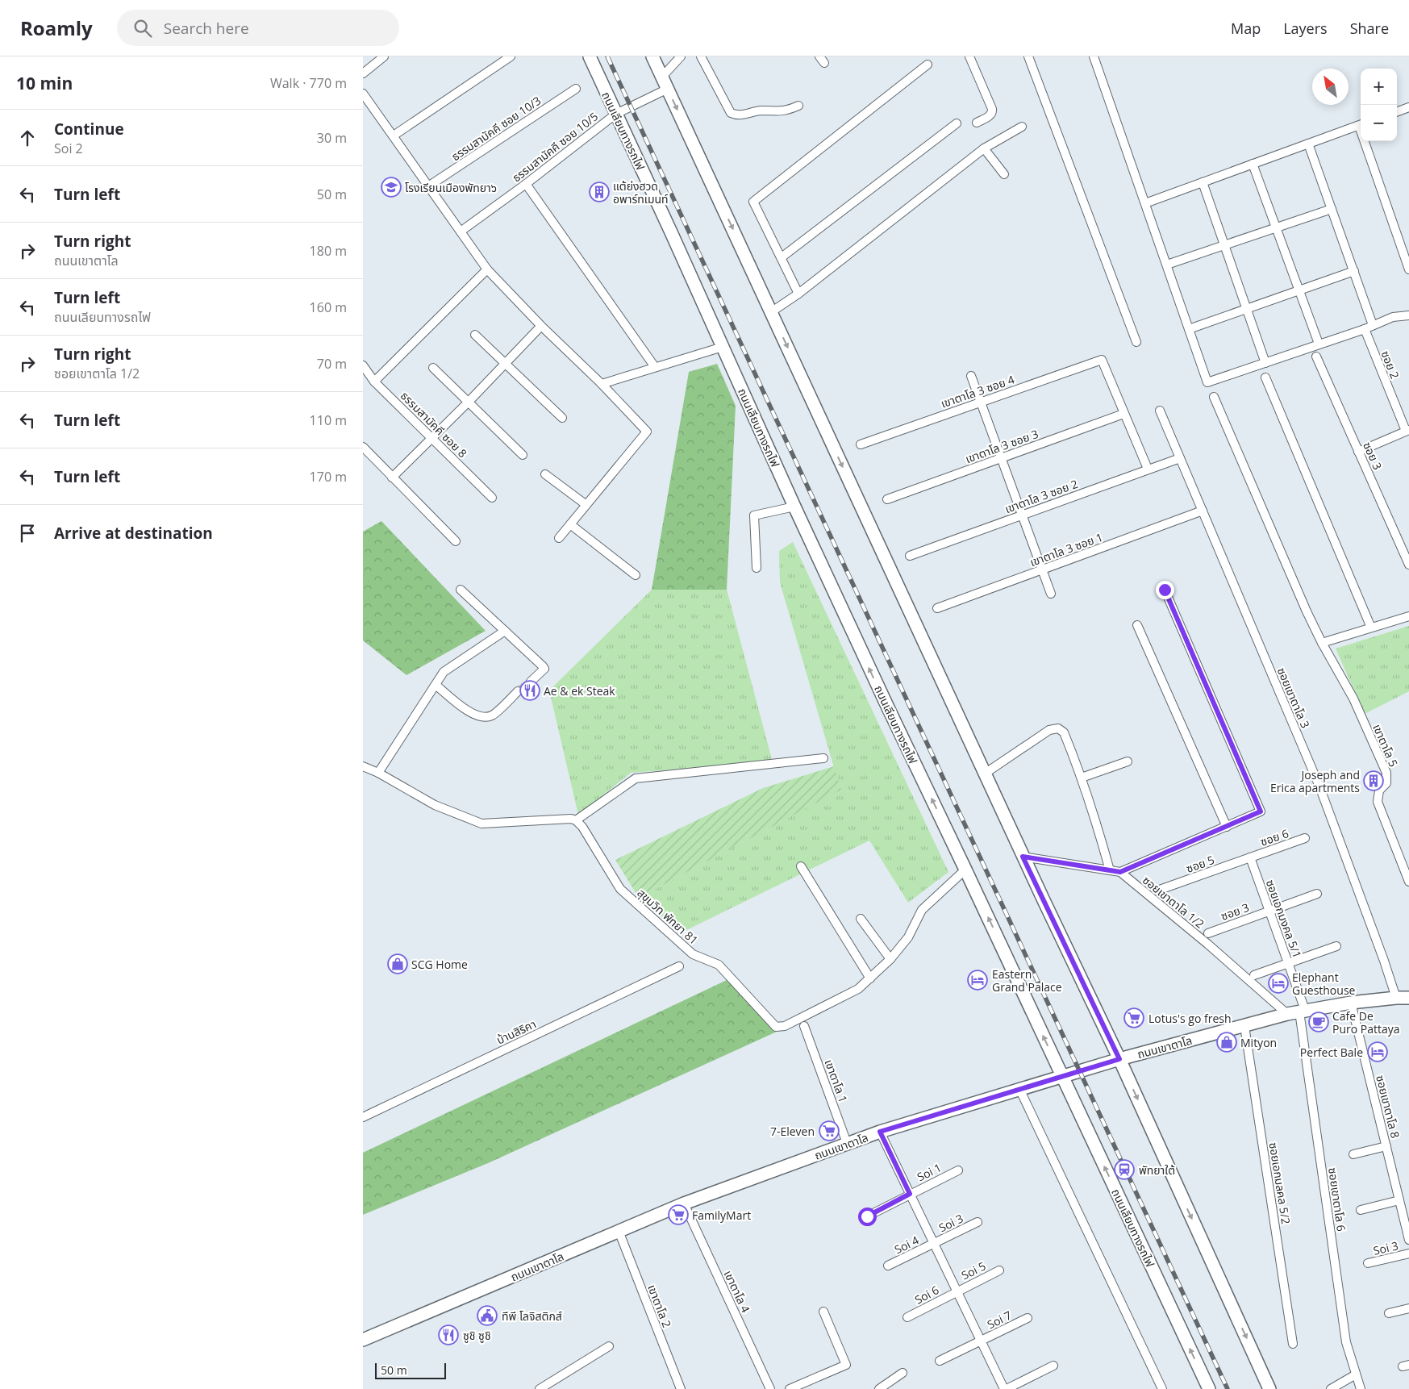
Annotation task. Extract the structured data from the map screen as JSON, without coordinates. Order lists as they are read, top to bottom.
{
  "streets": {
    "street": [
      "ธรรมสามัคคี ซอย 10/3",
      "ถนนเลียบทางรถไฟ",
      "ธรรมสามัคคี ซอย 10/5",
      "ซอย 2",
      "เขาตาโล 3 ซอย 4",
      "ธรรมสามัคคี ซอย 8",
      "เขาตาโล 3 ซอย 3",
      "ซอย 3",
      "เขาตาโล 3 ซอย 2",
      "เขาตาโล 3 ซอย 1",
      "ซอยเขาตาโล 3",
      "เขาตาโล 5",
      "ซอย 6",
      "ซอย 5",
      "ซอยเขาตาโล 1/2",
      "สุขุมวิท พัทยา 81",
      "ซอยเอกมงคล 5/1",
      "บ้านสิริคา",
      "ถนนเขาตาโล",
      "เขาตาโล 1",
      "ซอยเขาตาโล 8",
      "Soi 1",
      "ซอยเอกมลคล 5/2",
      "ซอยเขาตาโล 6",
      "Soi 3",
      "Soi 4",
      "Soi 5",
      "เขาตาโล 4",
      "Soi 6",
      "เขาตาโล 2",
      "Soi 7"
    ]
  },
  "crossings": [
    ["ถนนเลียบทางรถไฟ", "ธรรมสามัคคี ซอย 10/5"],
    ["ถนนเลียบทางรถไฟ", "สุขุมวิท พัทยา 81"],
    ["ถนนเลียบทางรถไฟ", "ถนนเขาตาโล"],
    ["เขาตาโล 3 ซอย 4", "เขาตาโล 3 ซอย 3"],
    ["ซอย 3", "ซอยเอกมงคล 5/1"],
    ["เขาตาโล 3 ซอย 2", "ซอยเขาตาโล 3"],
    ["เขาตาโล 3 ซอย 1", "ซอยเขาตาโล 3"],
    ["ซอยเขาตาโล 3", "ถนนเขาตาโล"],
    ["ซอย 6", "ซอย 5"],
    ["ซอย 6", "ซอยเอกมงคล 5/1"],
    ["ซอย 5", "ซอยเอกมงคล 5/1"],
    ["ซอยเขาตาโล 1/2", "ถนนเขาตาโล"],
    ["ซอยเอกมงคล 5/1", "ถนนเขาตาโล"],
    ["ซอยเอกมงคล 5/1", "ซอยเขาตาโล 6"],
    ["ถนนเขาตาโล", "เขาตาโล 1"],
    ["ถนนเขาตาโล", "ซอยเขาตาโล 8"],
    ["ถนนเขาตาโล", "ซอยเอกมลคล 5/2"],
    ["ถนนเขาตาโล", "ซอยเขาตาโล 6"],
    ["ถนนเขาตาโล", "เขาตาโล 4"],
    ["ถนนเขาตาโล", "เขาตาโล 2"],
    ["Soi 3", "Soi 4"],
    ["Soi 5", "Soi 6"]
  ],
  "places": {
    "school or university": ["โรงเรียนเมืองพัทยา๖"],
    "building": ["แต้ย่งฮวด อพาร์ทเมนท์", "Joseph and Erica apartments"],
    "restaurant": ["Ae & ek Steak", "ซูชิ ซูชิ"],
    "shop": ["SCG Home", "Mityon"],
    "hotel": ["Eastern Grand Palace", "Elephant Guesthouse", "Perfect Bale"],
    "supermarket": ["Lotus's go fresh", "7-Eleven", "FamilyMart"],
    "cafe": ["Cafe De Puro Pattaya"],
    "station": ["พัทยาใต้"],
    "public building": ["ทีพี โลจิสติกส์"]
  },
  "scale_bar": "50 m",
  "north": "top left",
  "page": {
    "header": "Roamly",
    "search": "Search here",
    "nav": ["Map", "Layers", "Share"],
    "heading": ["10 min", "Walk · 770 m"],
    "map_buttons": ["+", "−"],
    "list": [
      ["Continue", "Soi 2", "30 m"],
      ["Turn left", "50 m"],
      ["Turn right", "ถนนเขาตาโล", "180 m"],
      ["Turn left", "ถนนเลียบทางรถไฟ", "160 m"],
      ["Turn right", "ซอยเขาตาโล 1/2", "70 m"],
      ["Turn left", "110 m"],
      ["Turn left", "170 m"],
      "Arrive at destination"
    ],
    "scale": "50 m"
  }
}
